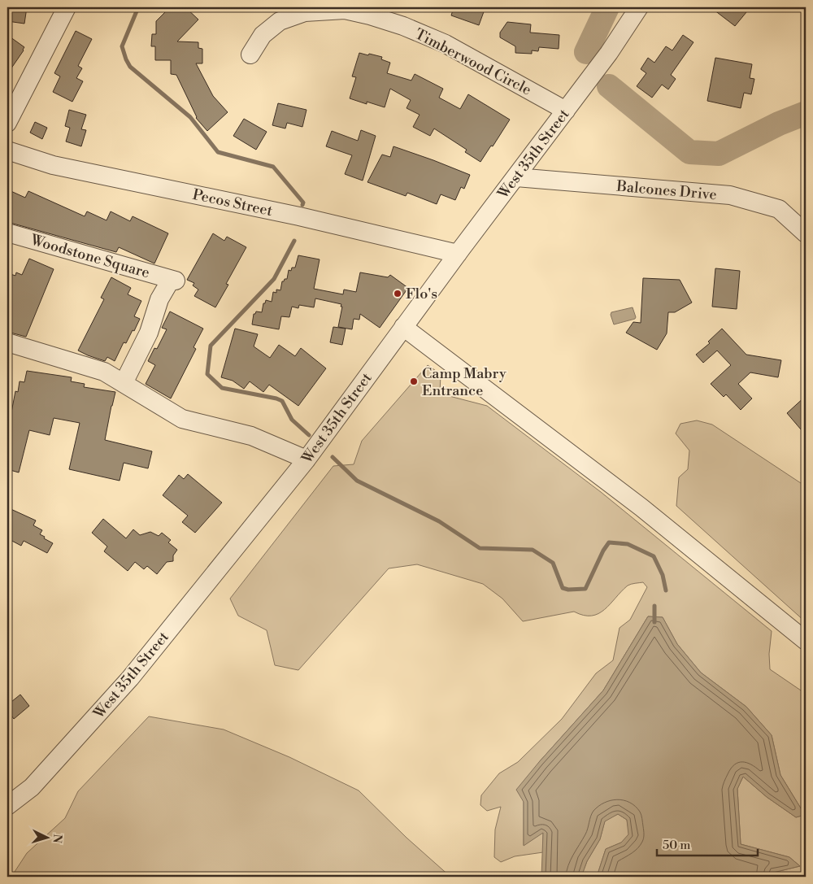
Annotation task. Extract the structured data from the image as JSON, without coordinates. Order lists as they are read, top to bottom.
{
  "streets": {
    "street": [
      "Timberwood Circle",
      "West 35th Street",
      "Balcones Drive",
      "Pecos Street",
      "Woodstone Square"
    ]
  },
  "crossings": [
    ["Timberwood Circle", "West 35th Street"],
    ["West 35th Street", "Balcones Drive"],
    ["West 35th Street", "Pecos Street"]
  ],
  "places": ["Flo's", "Camp Mabry Entrance"],
  "scale_bar": "50 m",
  "north": "right"
}
